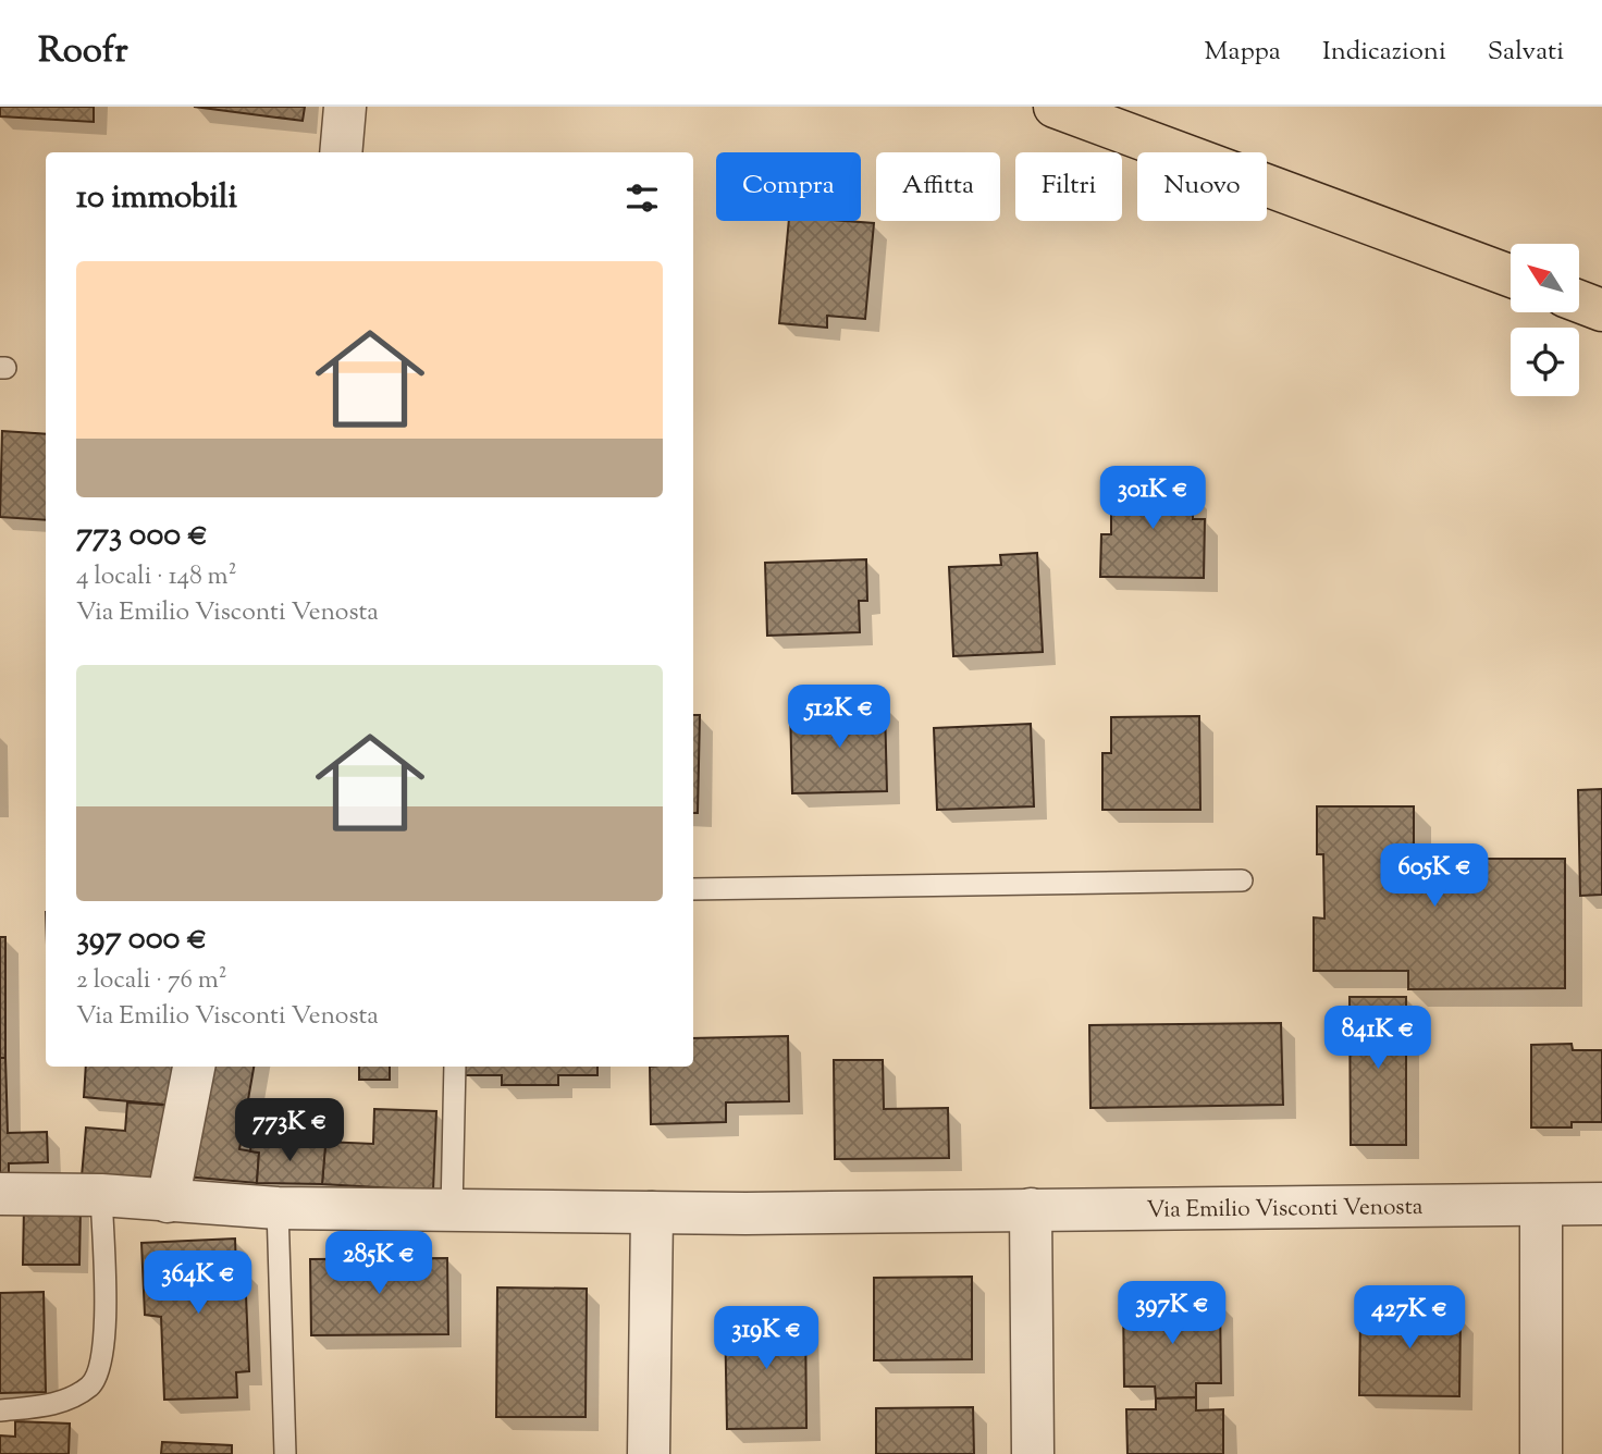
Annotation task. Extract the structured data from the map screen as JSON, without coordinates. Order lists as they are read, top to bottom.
{
  "streets": {
    "street": ["Via Emilio Visconti Venosta"]
  },
  "north": "top left",
  "page": {
    "header": "Roofr",
    "nav": ["Mappa", "Indicazioni", "Salvati"],
    "chip": [
      "Compra",
      "Affitta",
      "Filtri",
      "Nuovo"
    ],
    "heading": "10 immobili",
    "list": [
      {
        "name": "773 000 €",
        "note": "4 locali · 148 m² · Via Emilio Visconti Venosta"
      },
      {
        "name": "397 000 €",
        "note": "2 locali · 76 m² · Via Emilio Visconti Venosta"
      }
    ],
    "price": [
      "301K €",
      "512K €",
      "605K €",
      "841K €",
      "773K €",
      "285K €",
      "364K €",
      "397K €",
      "427K €",
      "319K €"
    ]
  }
}
